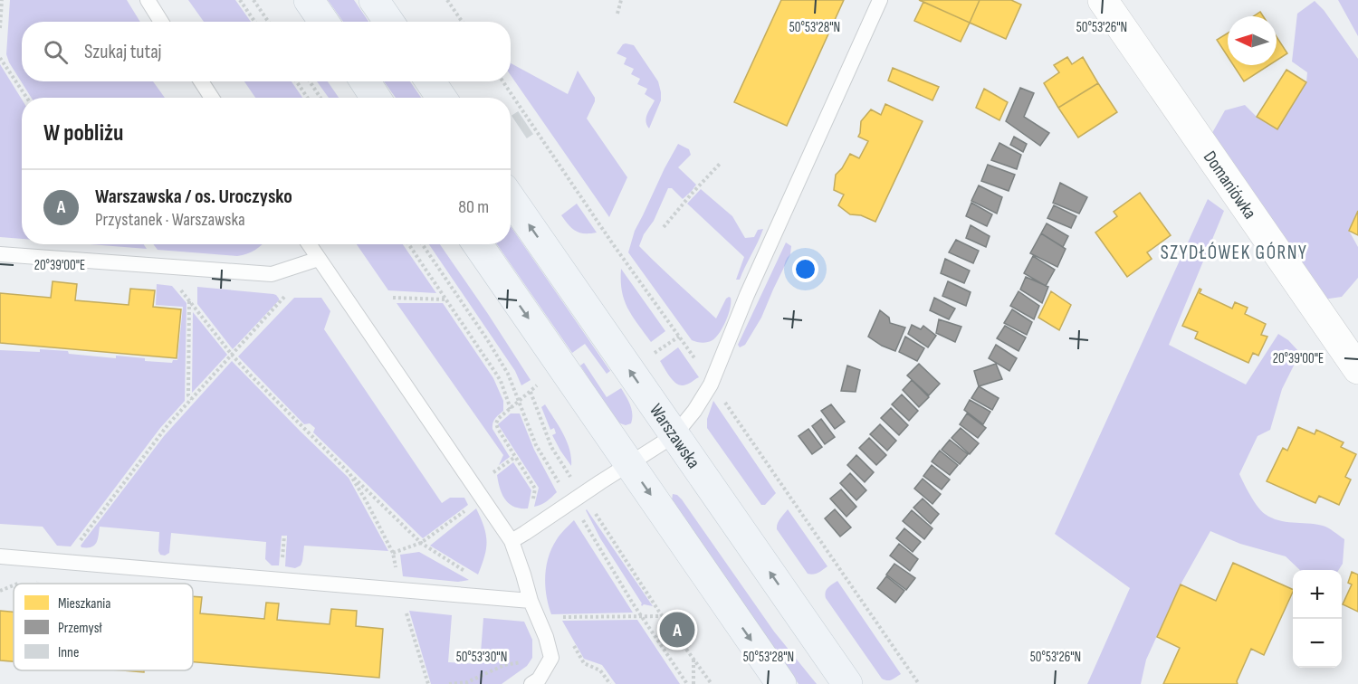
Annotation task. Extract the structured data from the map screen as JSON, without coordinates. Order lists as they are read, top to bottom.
{
  "streets": {
    "main road": ["Warszawska"],
    "street": ["Domaniówka"]
  },
  "districts": ["SZYDŁÓWEK GÓRNY"],
  "legend": ["Mieszkania", "Przemysł", "Inne"],
  "north": "left",
  "page": {
    "search": "Szukaj tutaj",
    "heading": "W pobliżu",
    "list": [
      {
        "mark": "A",
        "name": "Warszawska / os. Uroczysko",
        "note": "Przystanek · Warszawska",
        "value": "80 m"
      }
    ],
    "map_buttons": ["+", "−"],
    "pins": "A"
  },
  "coordinates": [
    "50°53'28\"N",
    "50°53'26\"N",
    "20°39'00\"E",
    "50°53'30\"N"
  ]
}
